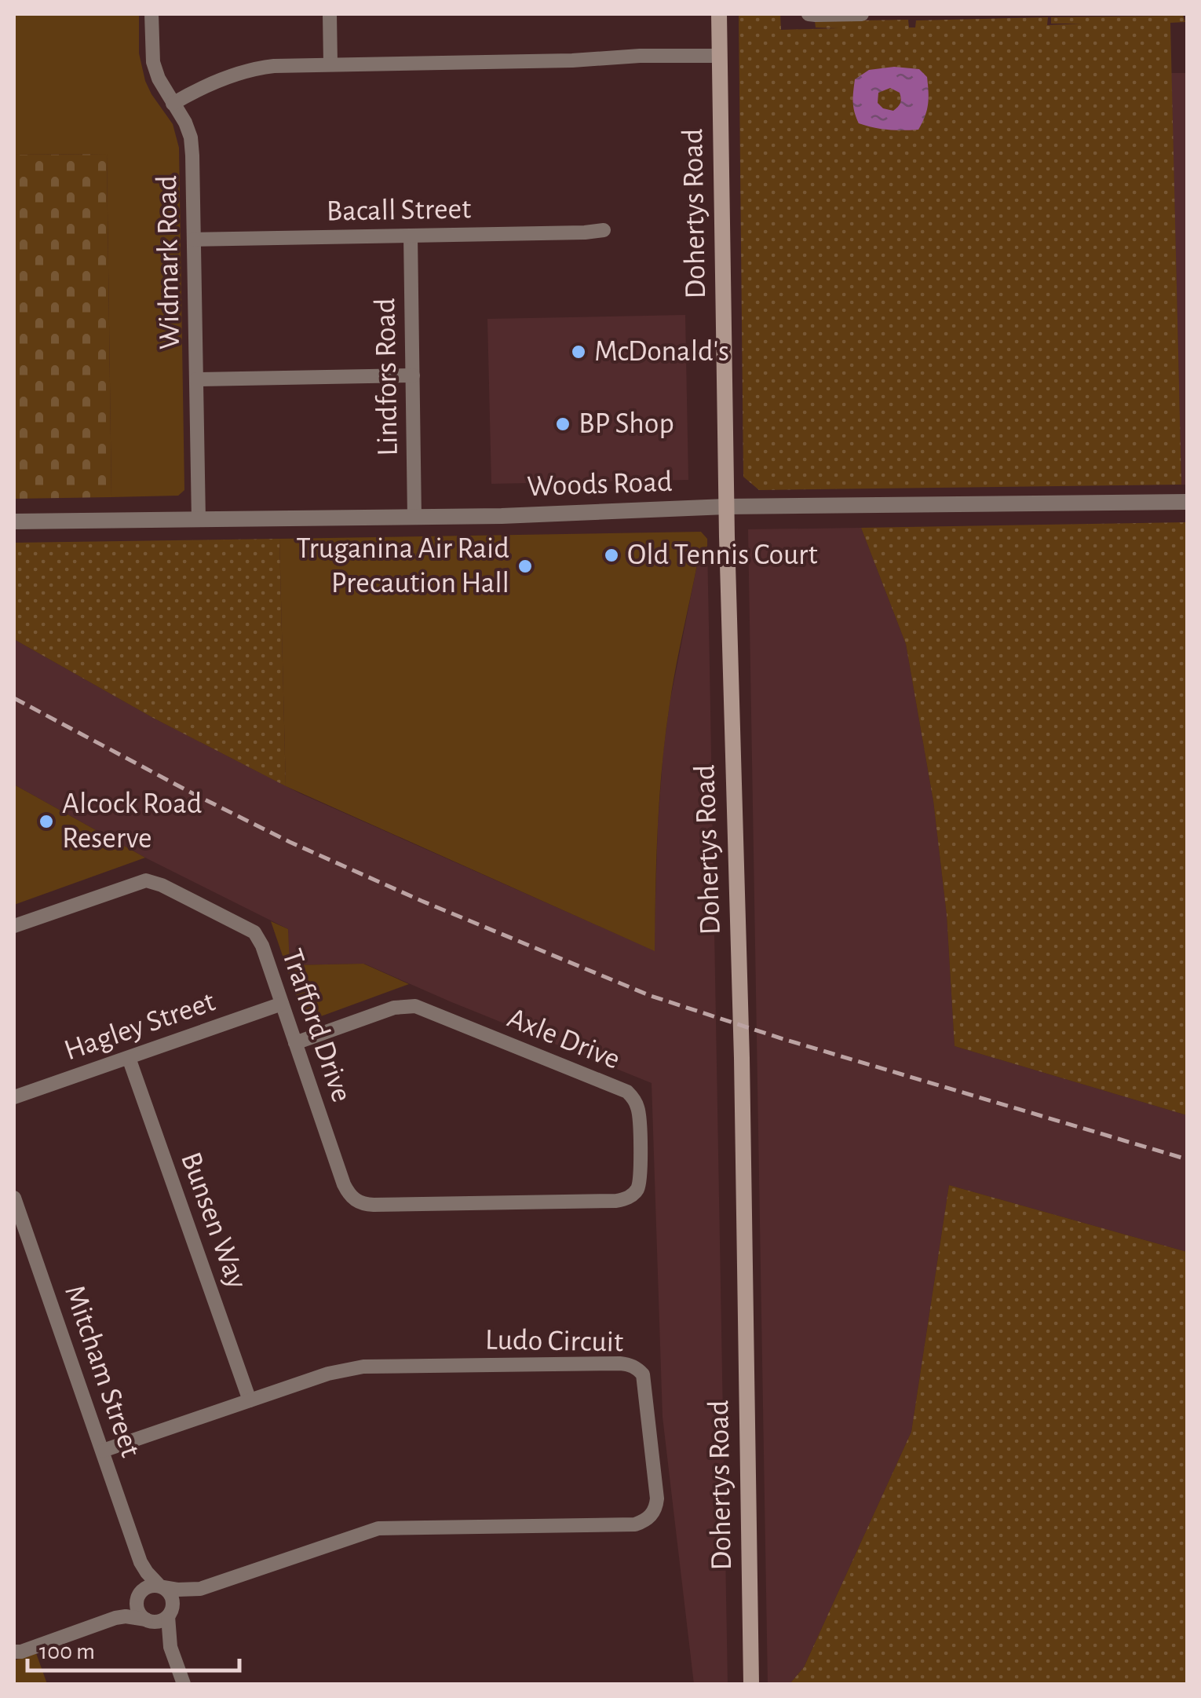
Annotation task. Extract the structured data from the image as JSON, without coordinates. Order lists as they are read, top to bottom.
{
  "streets": {
    "main road": ["Dohertys Road"],
    "street": [
      "Bacall Street",
      "Widmark Road",
      "Lindfors Road",
      "Woods Road",
      "Trafford Drive",
      "Hagley Street",
      "Axle Drive",
      "Bunsen Way",
      "Ludo Circuit",
      "Mitcham Street"
    ]
  },
  "crossings": [
    ["Bacall Street", "Widmark Road"],
    ["Bacall Street", "Lindfors Road"],
    ["Dohertys Road", "Woods Road"],
    ["Widmark Road", "Woods Road"],
    ["Lindfors Road", "Woods Road"],
    ["Trafford Drive", "Hagley Street"],
    ["Trafford Drive", "Axle Drive"],
    ["Hagley Street", "Bunsen Way"],
    ["Bunsen Way", "Ludo Circuit"],
    ["Ludo Circuit", "Mitcham Street"]
  ],
  "places": [
    "McDonald's",
    "BP Shop",
    "Old Tennis Court",
    "Truganina Air Raid Precaution Hall",
    "Alcock Road Reserve"
  ],
  "scale_bar": "100 m"
}
